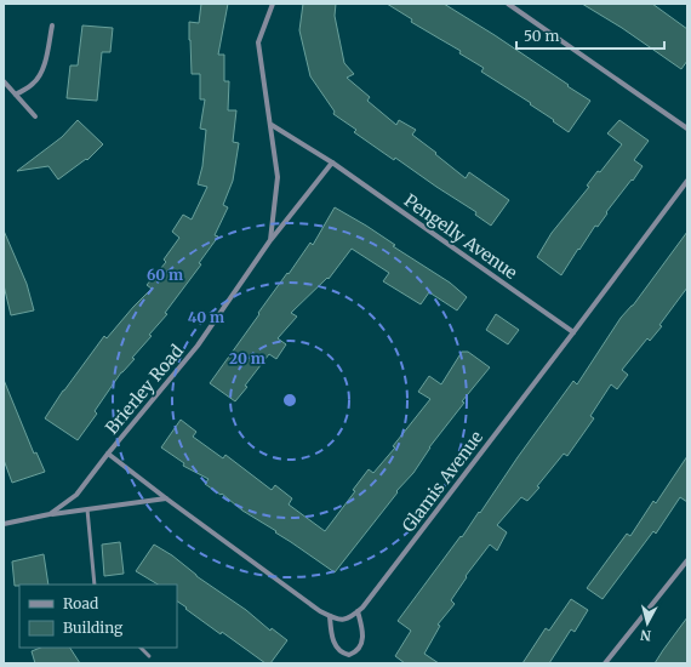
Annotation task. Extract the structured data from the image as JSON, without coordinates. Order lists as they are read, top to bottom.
{
  "streets": {
    "street": ["Pengelly Avenue", "Brierley Road", "Glamis Avenue"]
  },
  "crossings": [
    ["Pengelly Avenue", "Brierley Road"],
    ["Pengelly Avenue", "Glamis Avenue"]
  ],
  "legend": ["Road", "Building"],
  "scale_bar": "50 m",
  "north": "bottom",
  "rings": ["60 m", "40 m", "20 m"]
}
